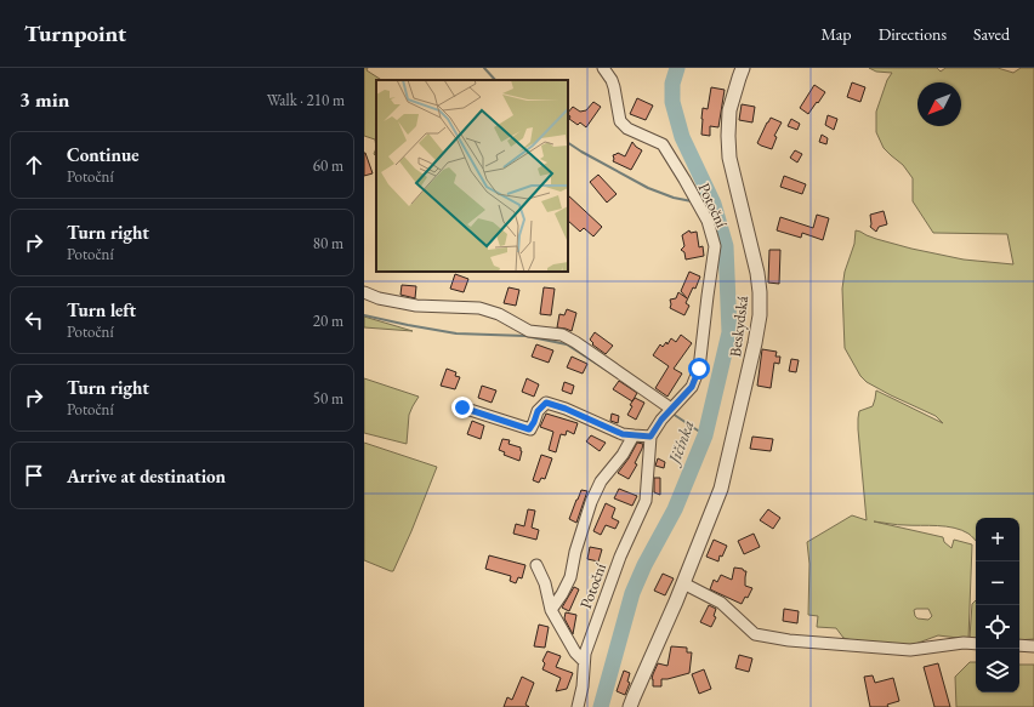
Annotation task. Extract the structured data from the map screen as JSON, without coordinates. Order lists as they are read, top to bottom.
{
  "streets": {
    "street": ["Potoční", "Beskydská"]
  },
  "water": ["Jičínka"],
  "north": "bottom left",
  "page": {
    "header": "Turnpoint",
    "nav": ["Map", "Directions", "Saved"],
    "heading": ["3 min", "Walk · 210 m"],
    "list": [
      ["Continue", "Potoční", "60 m"],
      ["Turn right", "Potoční", "80 m"],
      ["Turn left", "Potoční", "20 m"],
      ["Turn right", "Potoční", "50 m"],
      "Arrive at destination"
    ],
    "map_buttons": ["+", "−"]
  }
}
